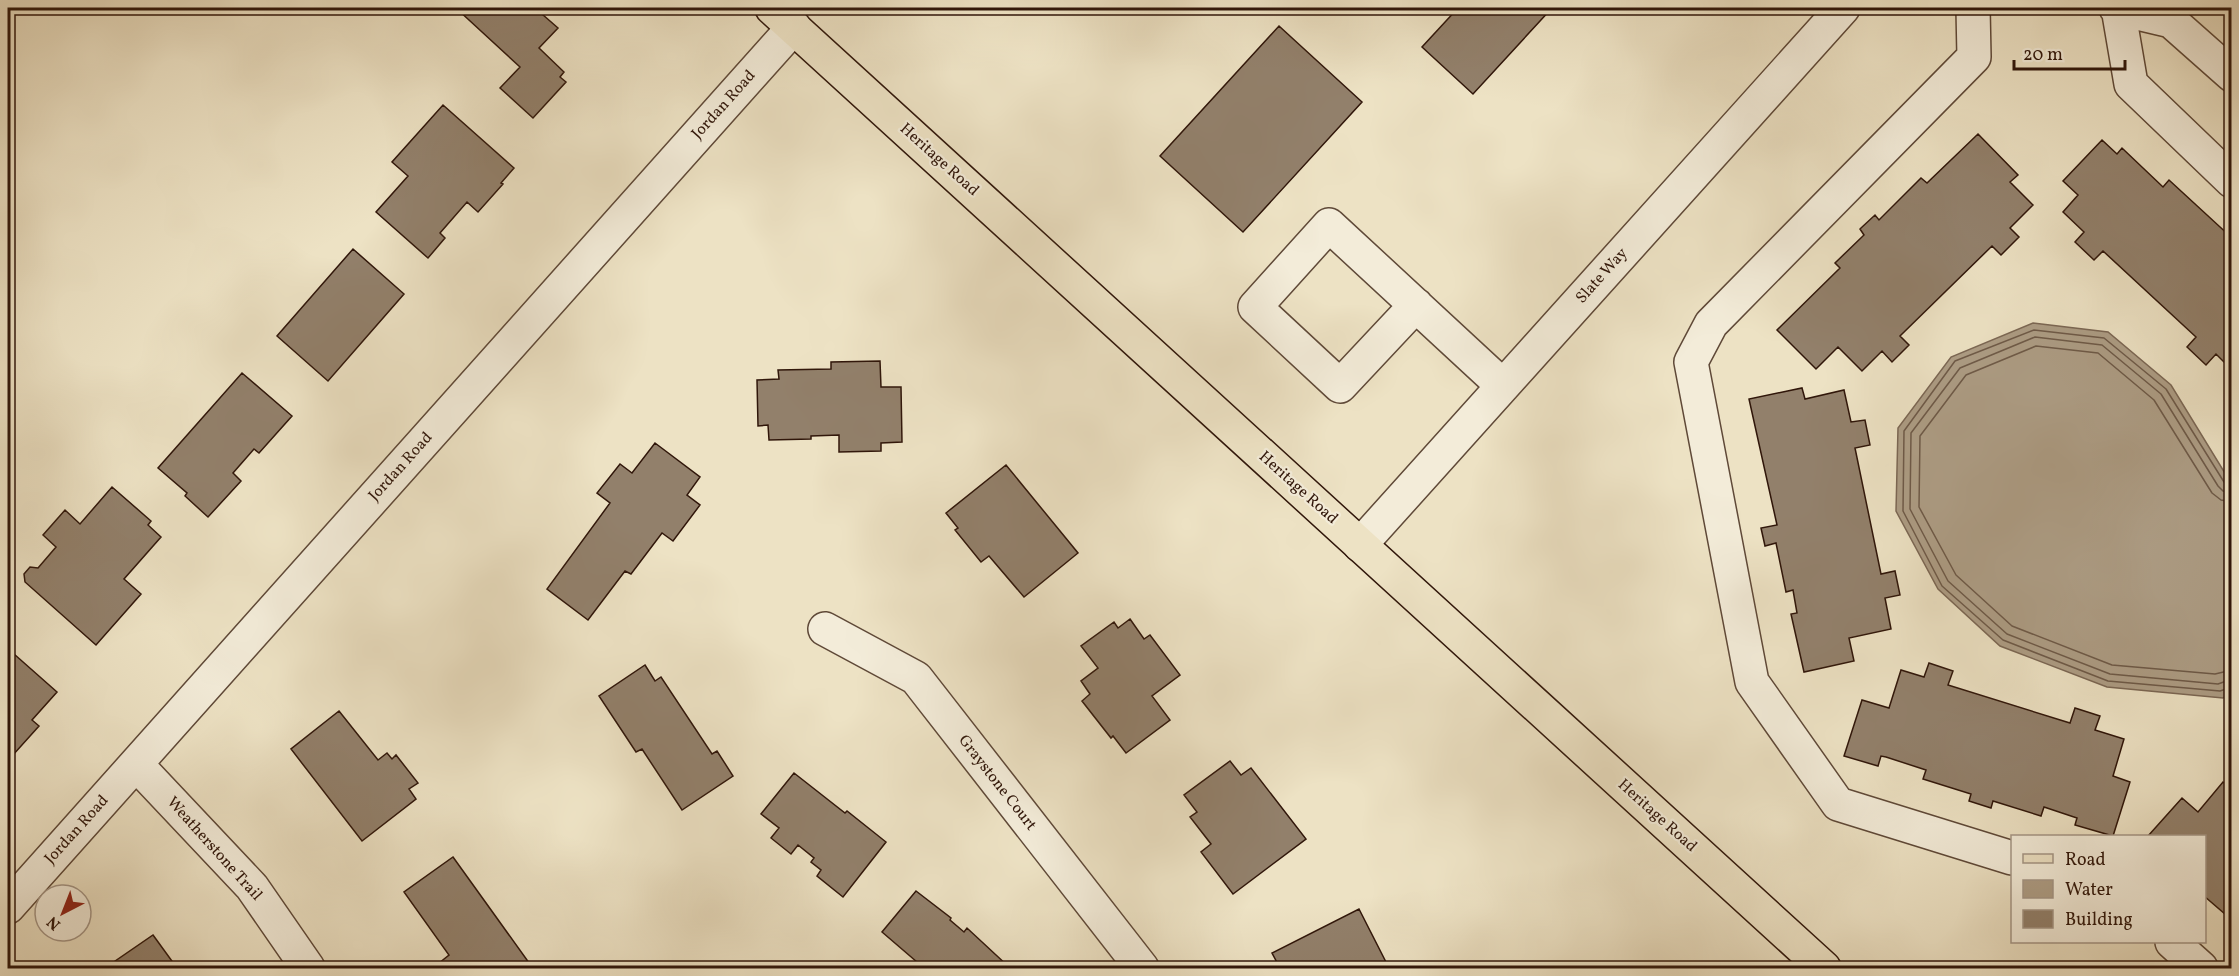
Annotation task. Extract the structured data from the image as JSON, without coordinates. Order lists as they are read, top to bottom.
{
  "streets": {
    "main road": ["Heritage Road"],
    "street": [
      "Jordan Road",
      "Slate Way",
      "Graystone Court",
      "Weatherstone Trail"
    ]
  },
  "crossings": [
    ["Jordan Road", "Heritage Road"],
    ["Jordan Road", "Weatherstone Trail"],
    ["Heritage Road", "Slate Way"]
  ],
  "legend": ["Road", "Water", "Building"],
  "scale_bar": "20 m",
  "north": "bottom left"
}
